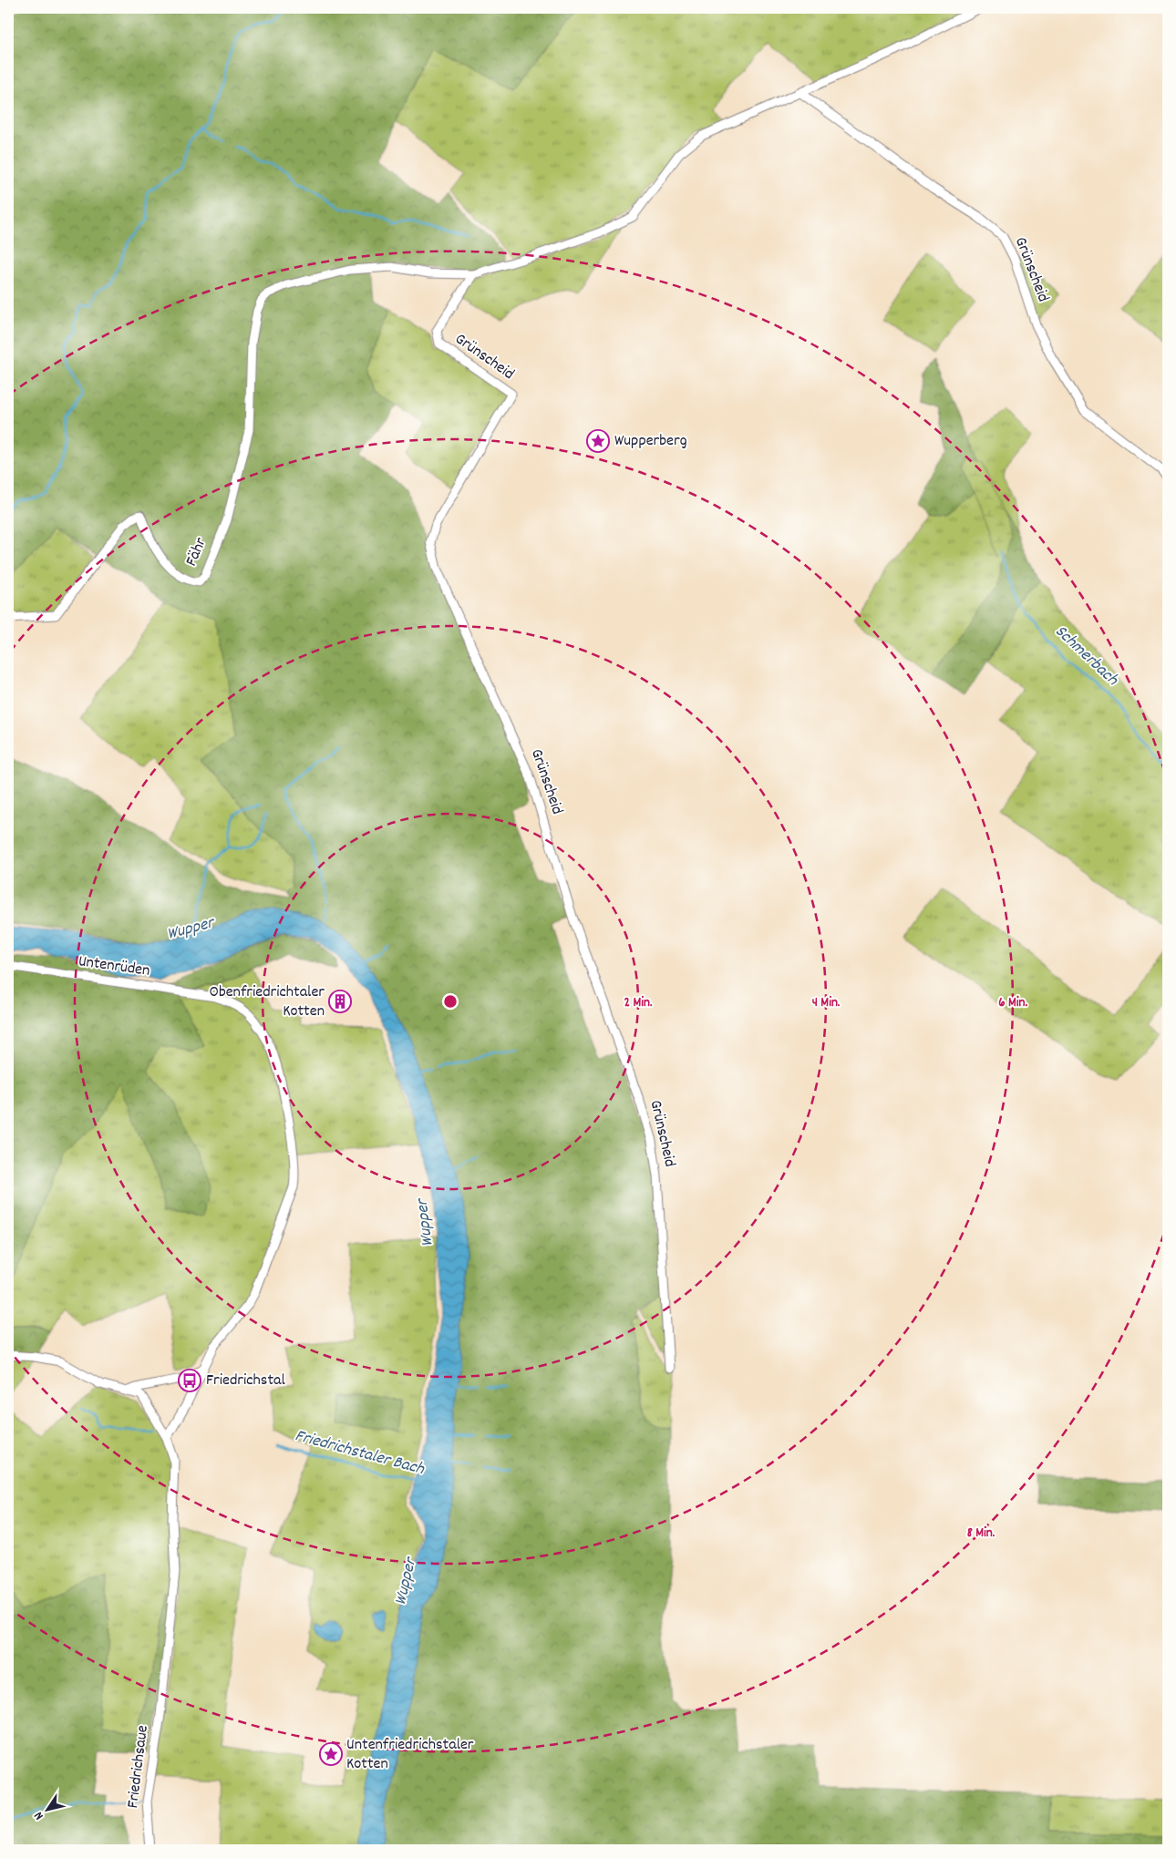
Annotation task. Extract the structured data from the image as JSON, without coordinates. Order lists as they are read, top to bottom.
{
  "streets": {
    "street": [
      "Grünscheid",
      "Fähr",
      "Untenrüden",
      "Friedrichsaue"
    ]
  },
  "crossings": [
    ["Grünscheid", "Fähr"]
  ],
  "water": ["Schmerbach", "Wupper", "Friedrichstaler Bach"],
  "places": {
    "place": ["Wupperberg", "Untenfriedrichstaler Kotten"],
    "building": ["Obenfriedrichtaler Kotten"],
    "bus stop": ["Friedrichstal"]
  },
  "north": "bottom left",
  "rings": [
    "2 Min.",
    "4 Min.",
    "6 Min.",
    "8 Min."
  ]
}
